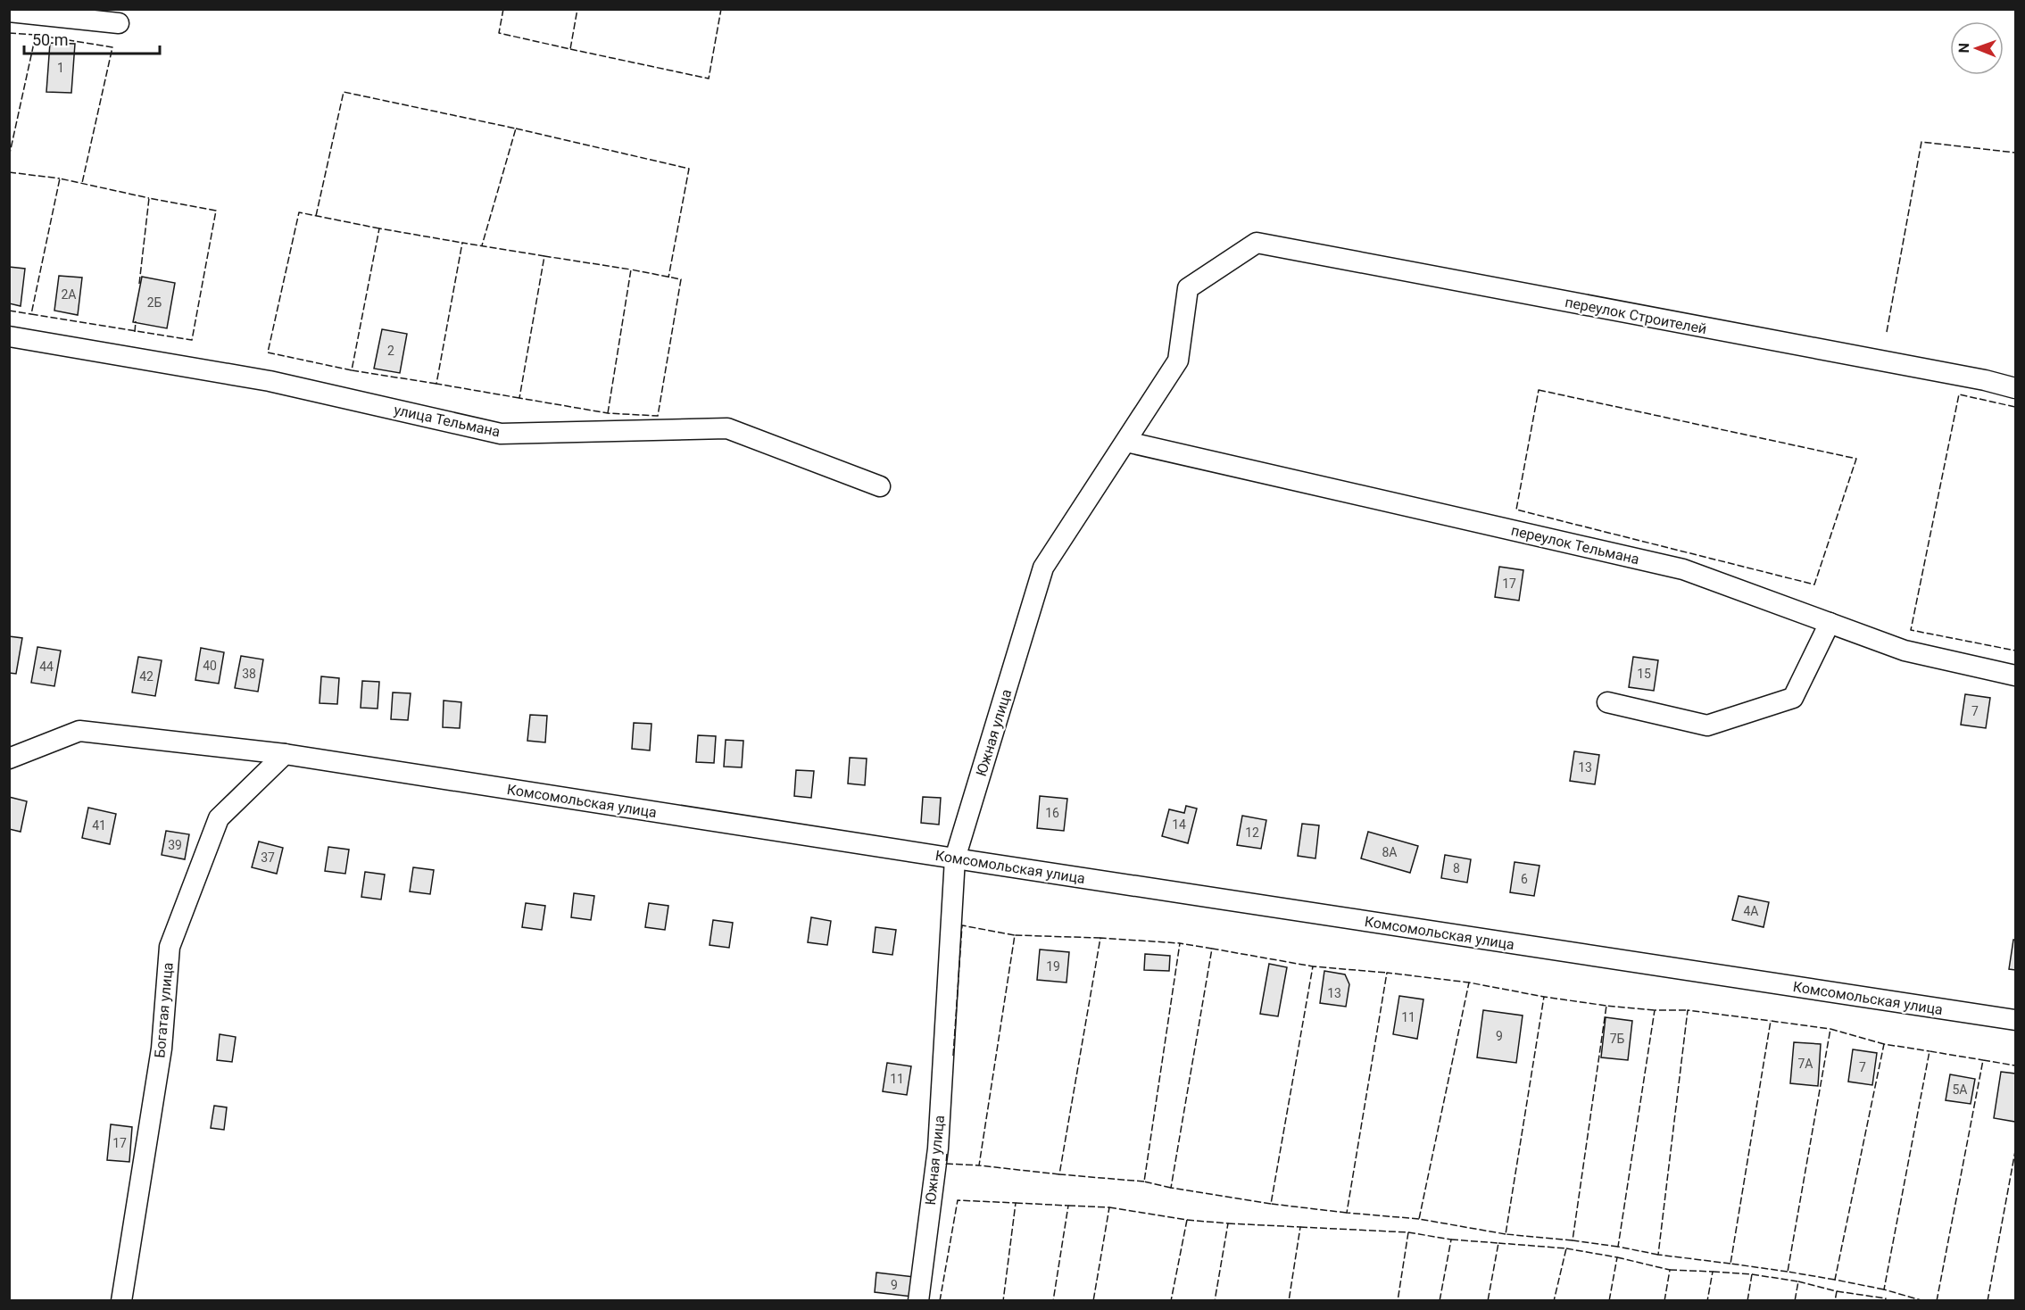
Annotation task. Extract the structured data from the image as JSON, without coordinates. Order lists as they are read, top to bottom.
{
  "streets": {
    "street": [
      "переулок Строителей",
      "улица Тельмана",
      "переулок Тельмана",
      "Южная улица",
      "Комсомольская улица",
      "Богатая улица"
    ]
  },
  "crossings": [
    ["переулок Строителей", "Южная улица"],
    ["переулок Тельмана", "Южная улица"],
    ["Южная улица", "Комсомольская улица"],
    ["Комсомольская улица", "Богатая улица"]
  ],
  "house_numbers": [
    "1",
    "2А",
    "2Б",
    "2",
    "17",
    "40",
    "44",
    "38",
    "15",
    "42",
    "7",
    "13",
    "16",
    "14",
    "41",
    "12",
    "39",
    "8А",
    "37",
    "8",
    "6",
    "4А",
    "19",
    "13",
    "11",
    "9",
    "7Б",
    "7А",
    "7",
    "11",
    "5А",
    "17",
    "9"
  ],
  "scale_bar": "50 m",
  "north": "left"
}
